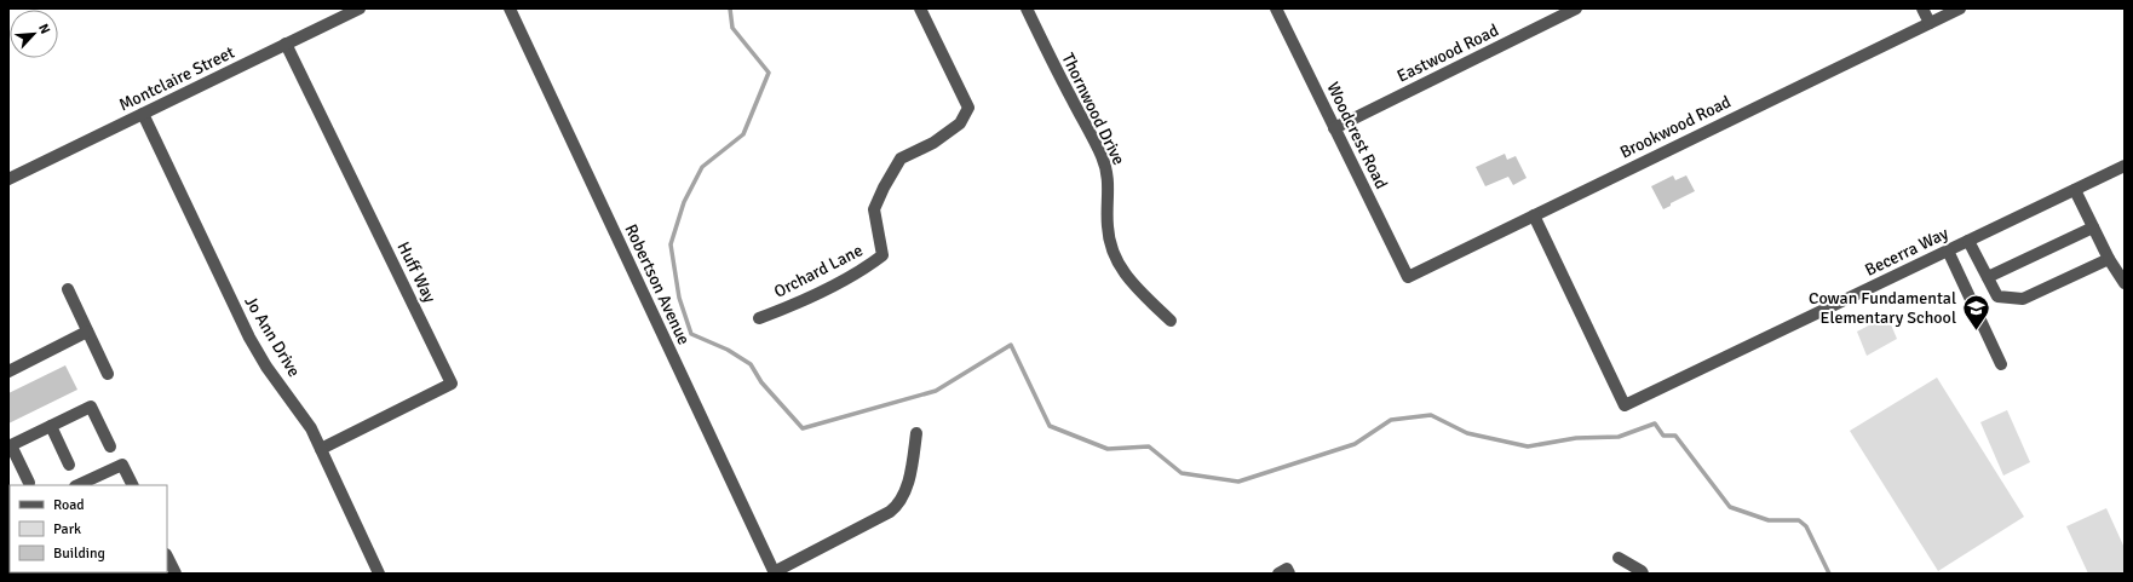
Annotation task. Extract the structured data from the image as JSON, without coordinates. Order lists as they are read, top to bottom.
{
  "streets": {
    "street": [
      "Eastwood Road",
      "Montclaire Street",
      "Thornwood Drive",
      "Brookwood Road",
      "Woodcrest Road",
      "Becerra Way",
      "Orchard Lane",
      "Huff Way",
      "Robertson Avenue",
      "Jo Ann Drive"
    ]
  },
  "crossings": [
    ["Eastwood Road", "Woodcrest Road"],
    ["Montclaire Street", "Huff Way"],
    ["Montclaire Street", "Jo Ann Drive"],
    ["Brookwood Road", "Woodcrest Road"],
    ["Brookwood Road", "Becerra Way"],
    ["Huff Way", "Jo Ann Drive"]
  ],
  "places": {
    "school or university": ["Cowan Fundamental Elementary School"]
  },
  "legend": ["Road", "Park", "Building"],
  "north": "top right"
}
